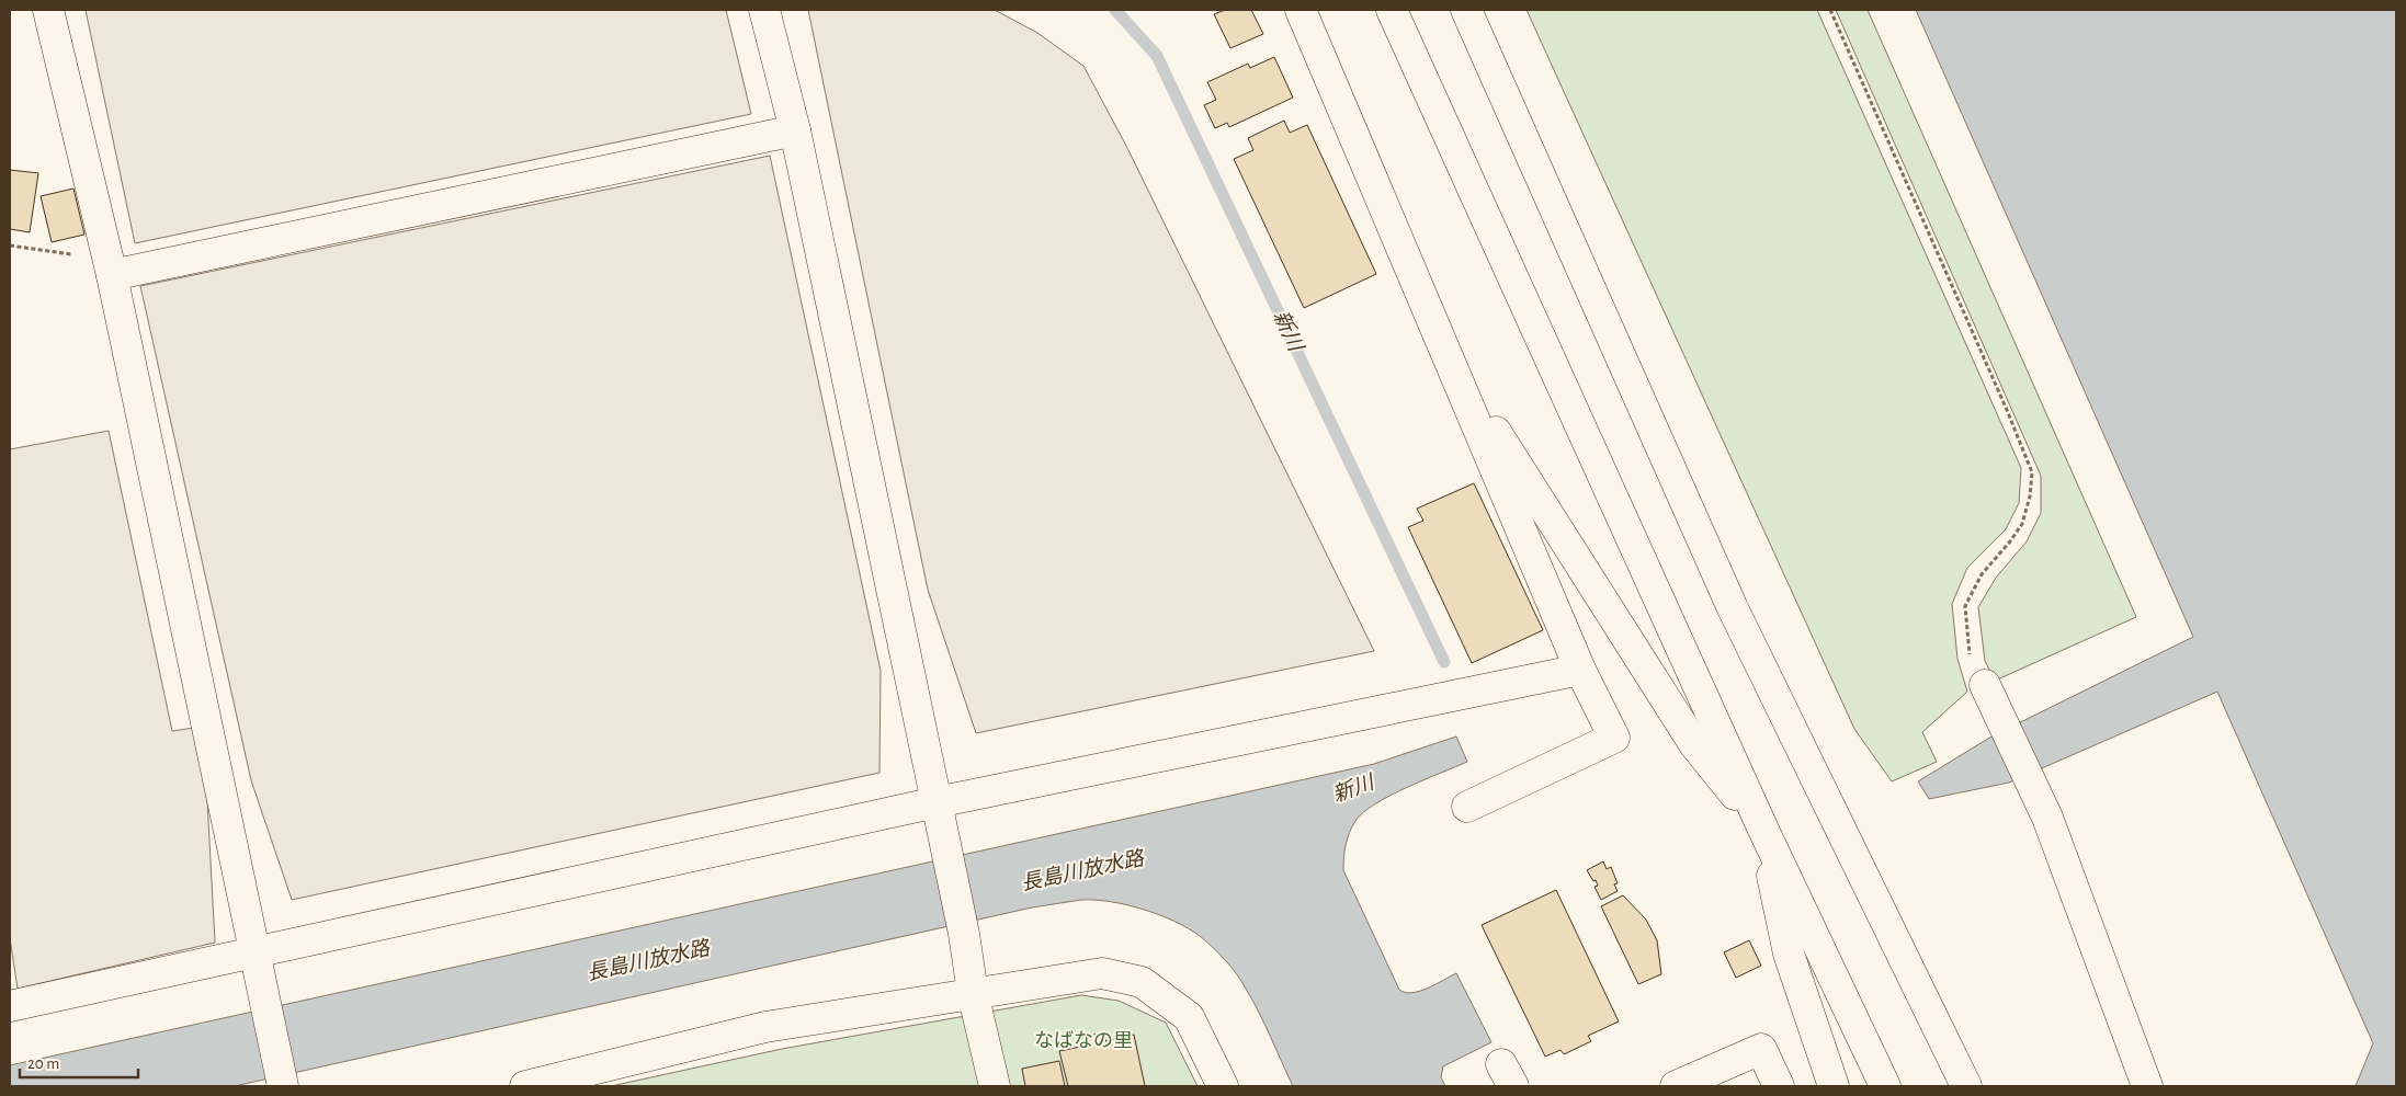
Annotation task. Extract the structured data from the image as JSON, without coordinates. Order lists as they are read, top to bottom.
{
  "water": ["新川", "長島川放水路"],
  "parks": ["なばなの里"],
  "scale_bar": "20 m"
}
